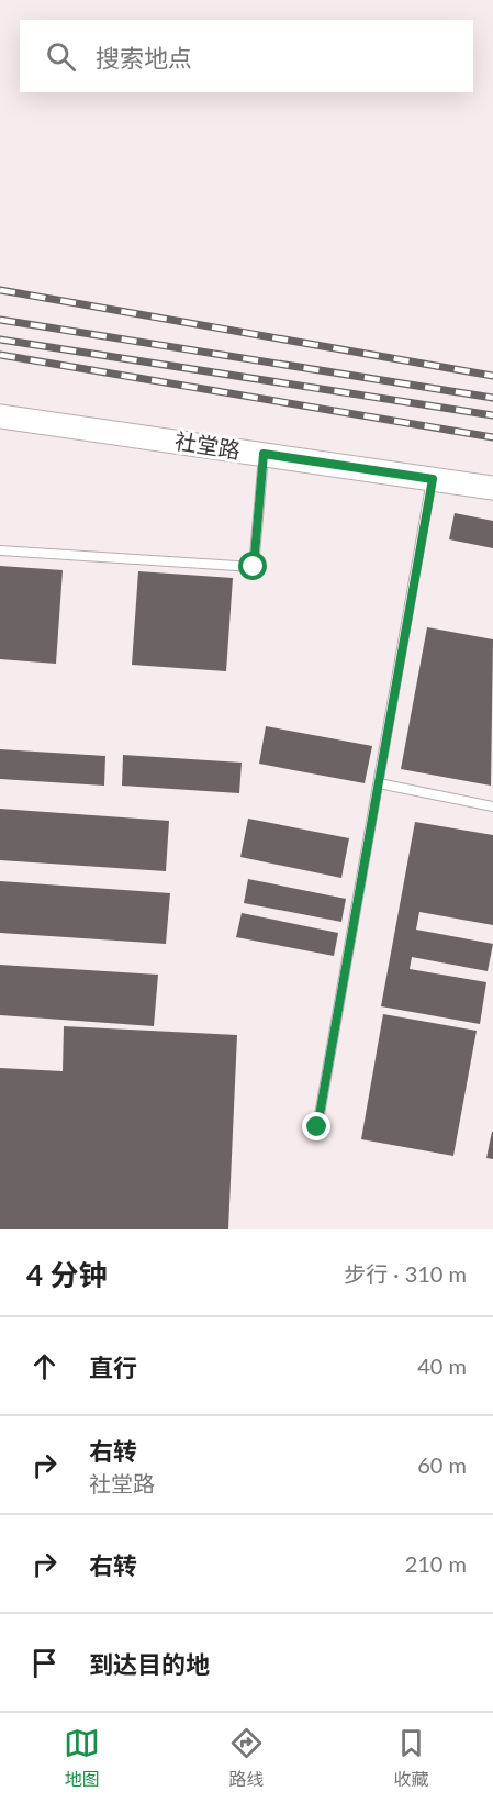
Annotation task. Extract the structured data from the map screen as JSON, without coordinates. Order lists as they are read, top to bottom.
{
  "streets": {
    "main road": ["社堂路"]
  },
  "page": {
    "search": "搜索地点",
    "heading": ["4 分钟", "步行 · 310 m"],
    "list": [
      ["直行", "40 m"],
      ["右转", "社堂路", "60 m"],
      ["右转", "210 m"],
      "到达目的地"
    ],
    "nav": ["地图", "路线", "收藏"]
  }
}
